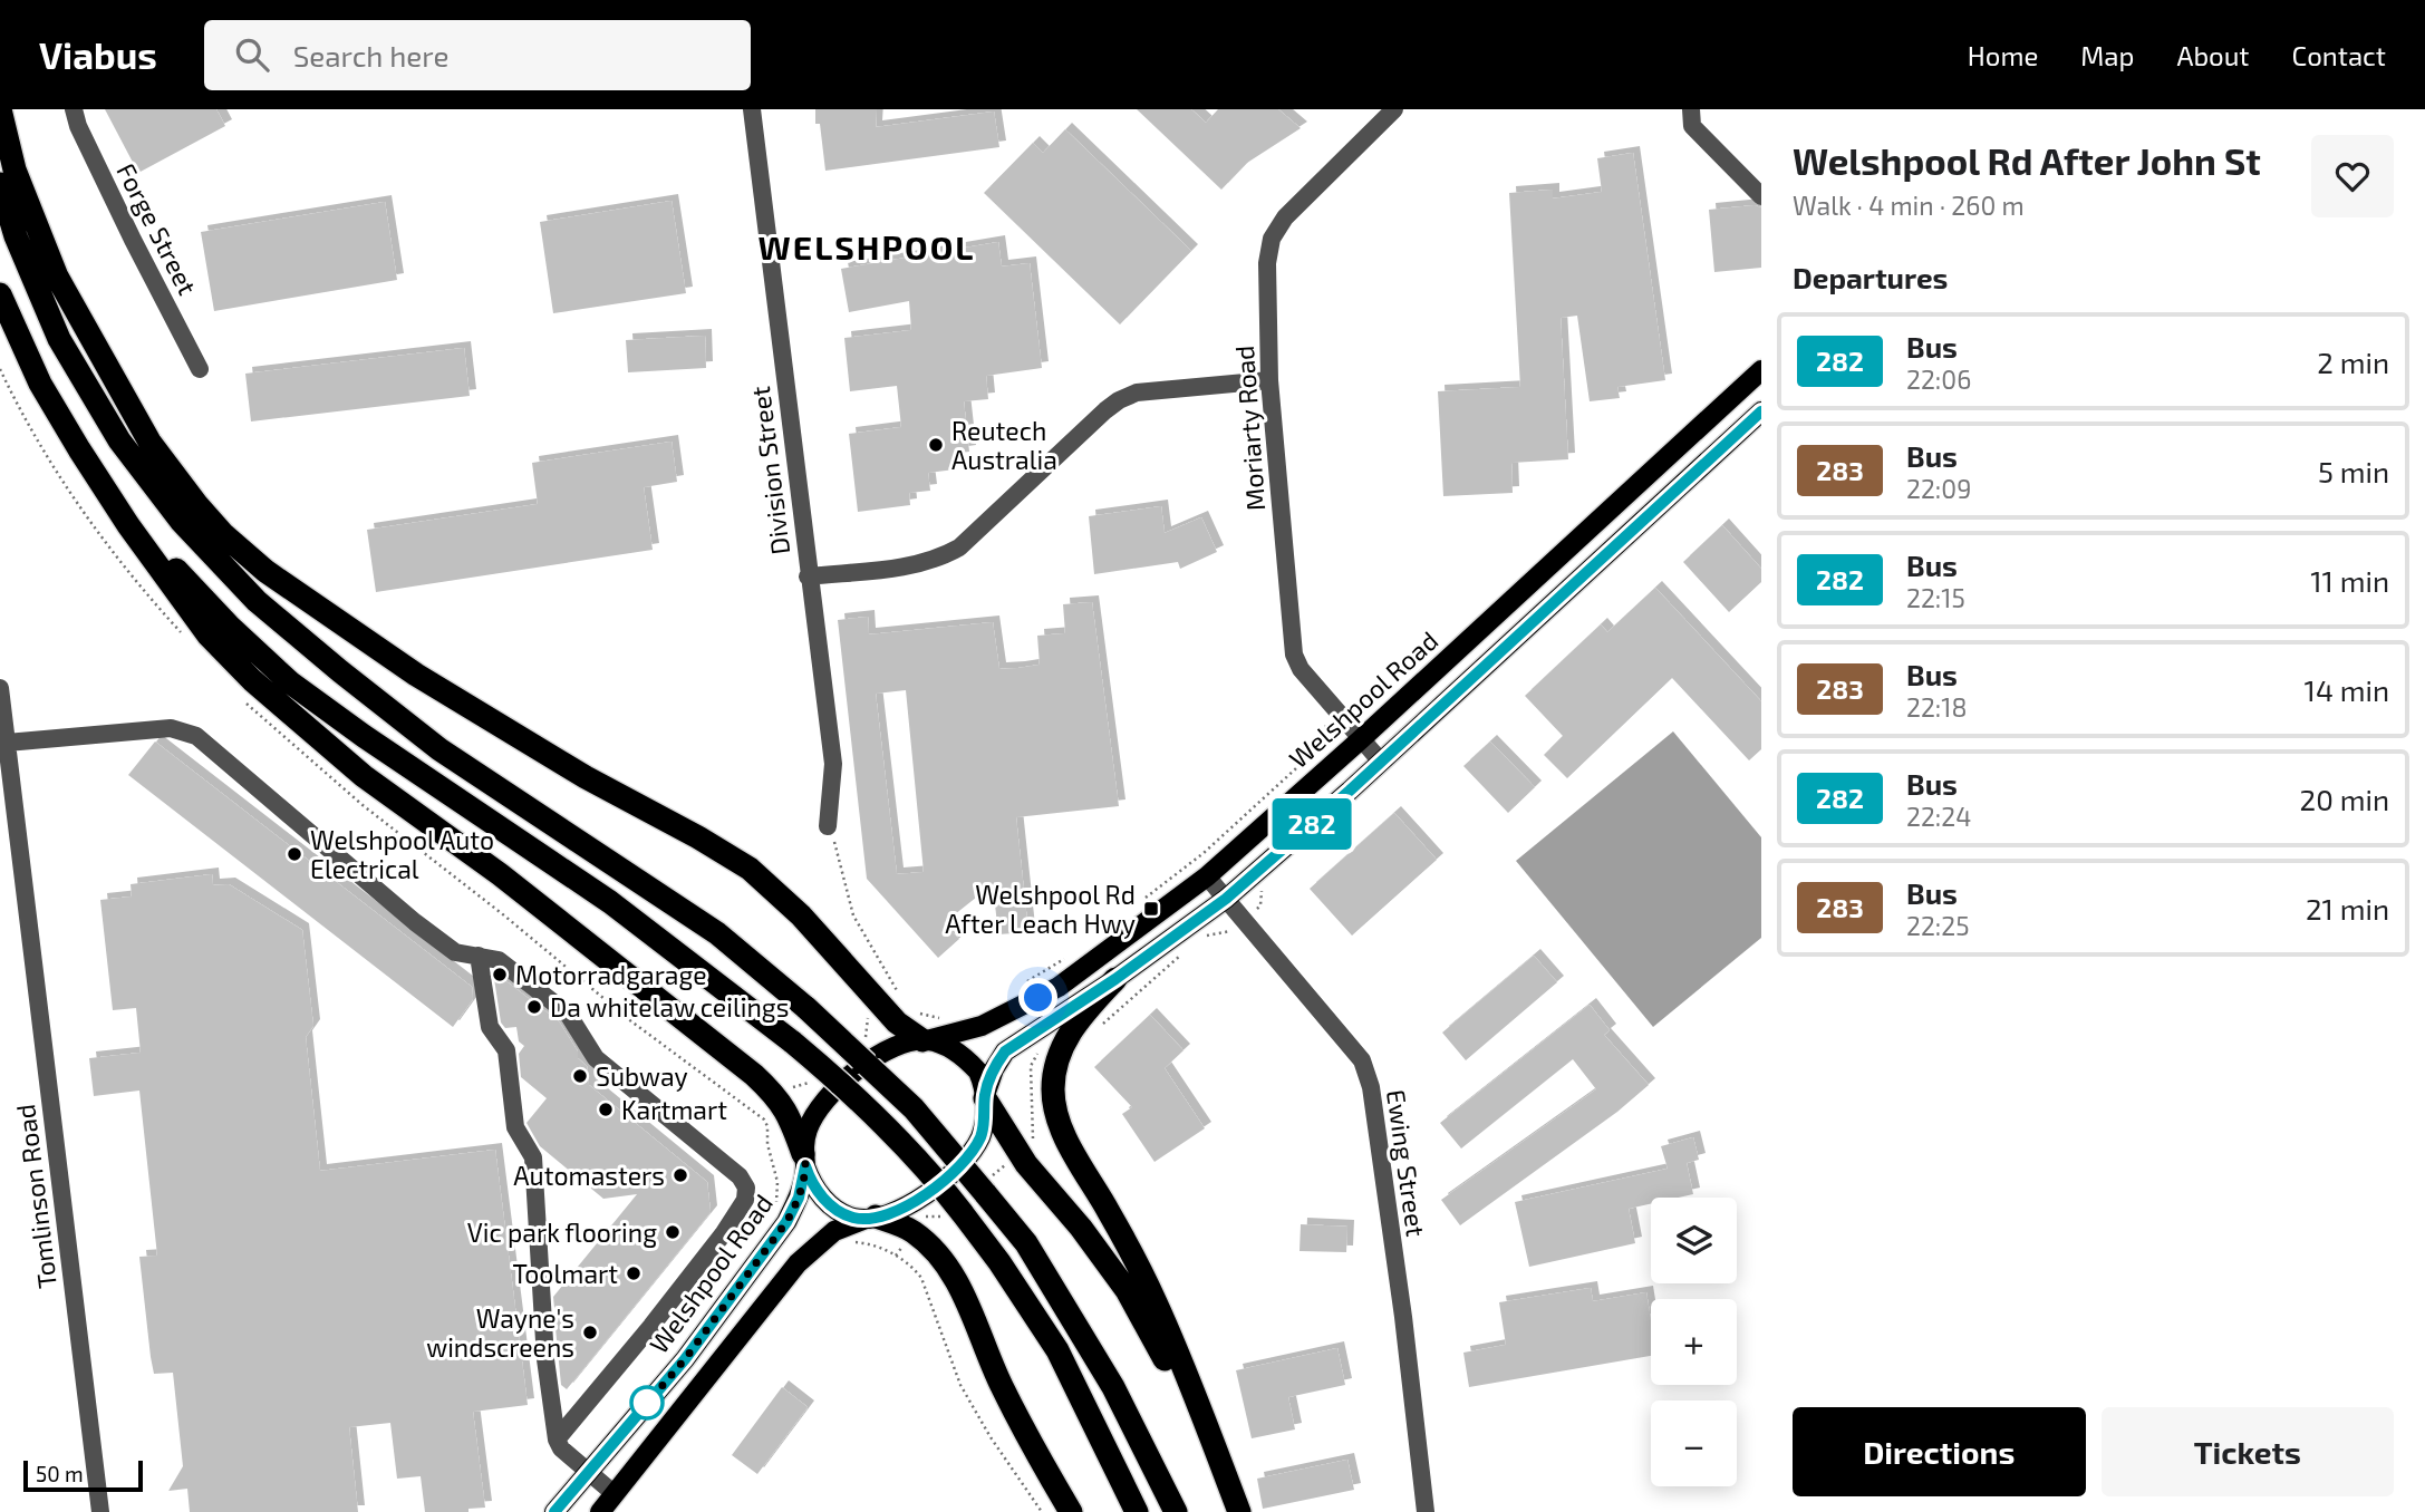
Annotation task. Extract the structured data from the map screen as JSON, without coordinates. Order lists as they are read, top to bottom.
{
  "streets": {
    "main road": ["Welshpool Road"],
    "street": [
      "Forge Street",
      "Moriarty Road",
      "Division Street",
      "Ewing Street",
      "Tomlinson Road"
    ]
  },
  "crossings": [
    ["Moriarty Road", "Welshpool Road"],
    ["Welshpool Road", "Ewing Street"]
  ],
  "districts": ["WELSHPOOL"],
  "places": {
    "other": [
      "Reutech Australia",
      "Welshpool Auto Electrical",
      "Motorradgarage",
      "Da whitelaw ceilings",
      "Subway",
      "Kartmart",
      "Automasters",
      "Vic park flooring",
      "Toolmart",
      "Wayne's windscreens"
    ],
    "transit": ["Welshpool Rd After Leach Hwy"]
  },
  "lines": ["bus line 282"],
  "scale_bar": "50 m",
  "page": {
    "header": "Viabus",
    "search": "Search here",
    "nav": [
      "Home",
      "Map",
      "About",
      "Contact"
    ],
    "on_map": "282",
    "heading": [
      ["Welshpool Rd After John St", "Walk · 4 min · 260 m"],
      "Departures"
    ],
    "list": [
      {
        "mark": "282",
        "name": "Bus",
        "note": "22:06",
        "value": "2 min"
      },
      {
        "mark": "283",
        "name": "Bus",
        "note": "22:09",
        "value": "5 min"
      },
      {
        "mark": "282",
        "name": "Bus",
        "note": "22:15",
        "value": "11 min"
      },
      {
        "mark": "283",
        "name": "Bus",
        "note": "22:18",
        "value": "14 min"
      },
      {
        "mark": "282",
        "name": "Bus",
        "note": "22:24",
        "value": "20 min"
      },
      {
        "mark": "283",
        "name": "Bus",
        "note": "22:25",
        "value": "21 min"
      }
    ],
    "map_buttons": ["+", "−"],
    "buttons": ["Directions", "Tickets"],
    "scale": "50 m"
  }
}
